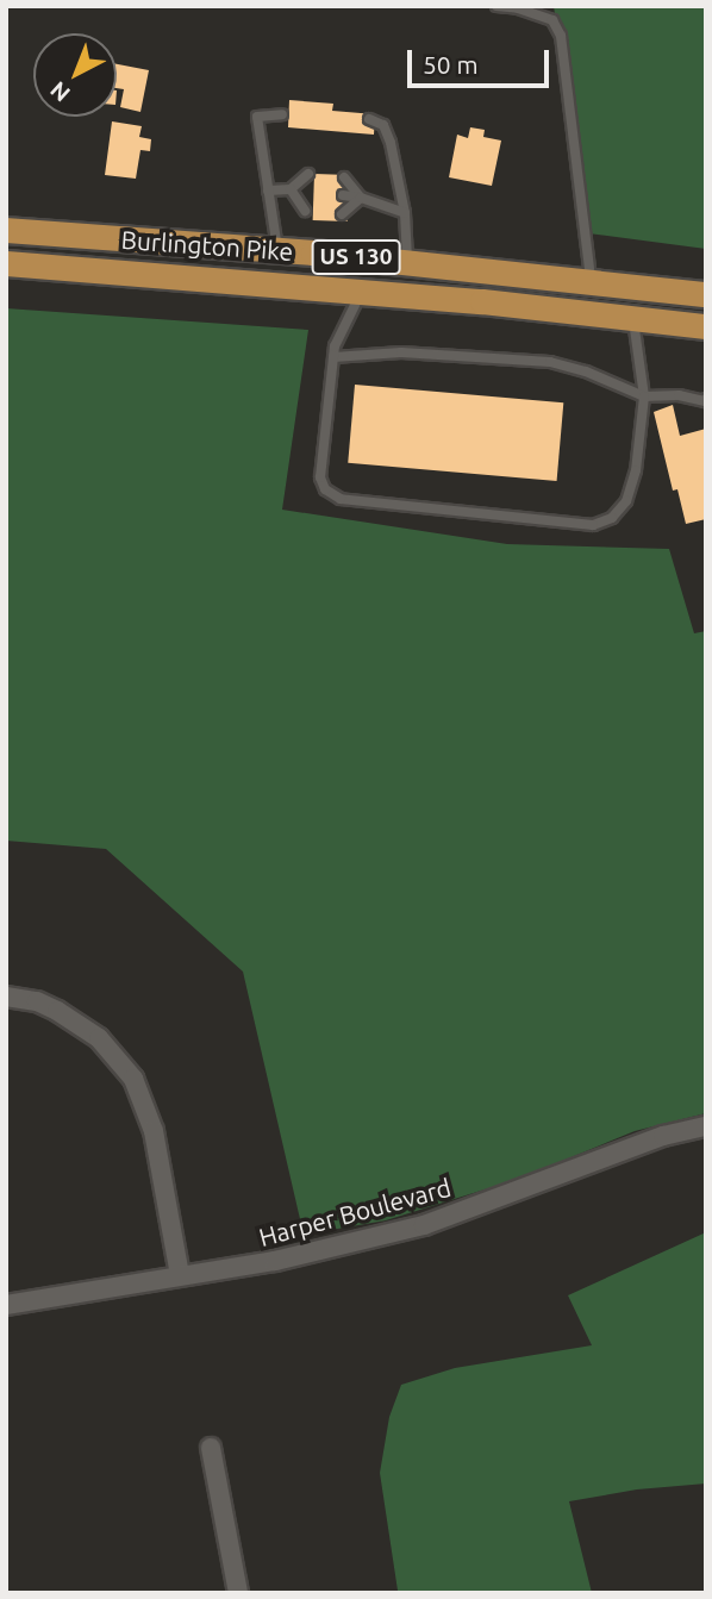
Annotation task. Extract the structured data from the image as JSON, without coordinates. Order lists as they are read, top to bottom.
{
  "streets": {
    "highway": ["Burlington Pike", "US 130"],
    "street": ["Harper Boulevard"]
  },
  "scale_bar": "50 m",
  "north": "bottom left"
}
